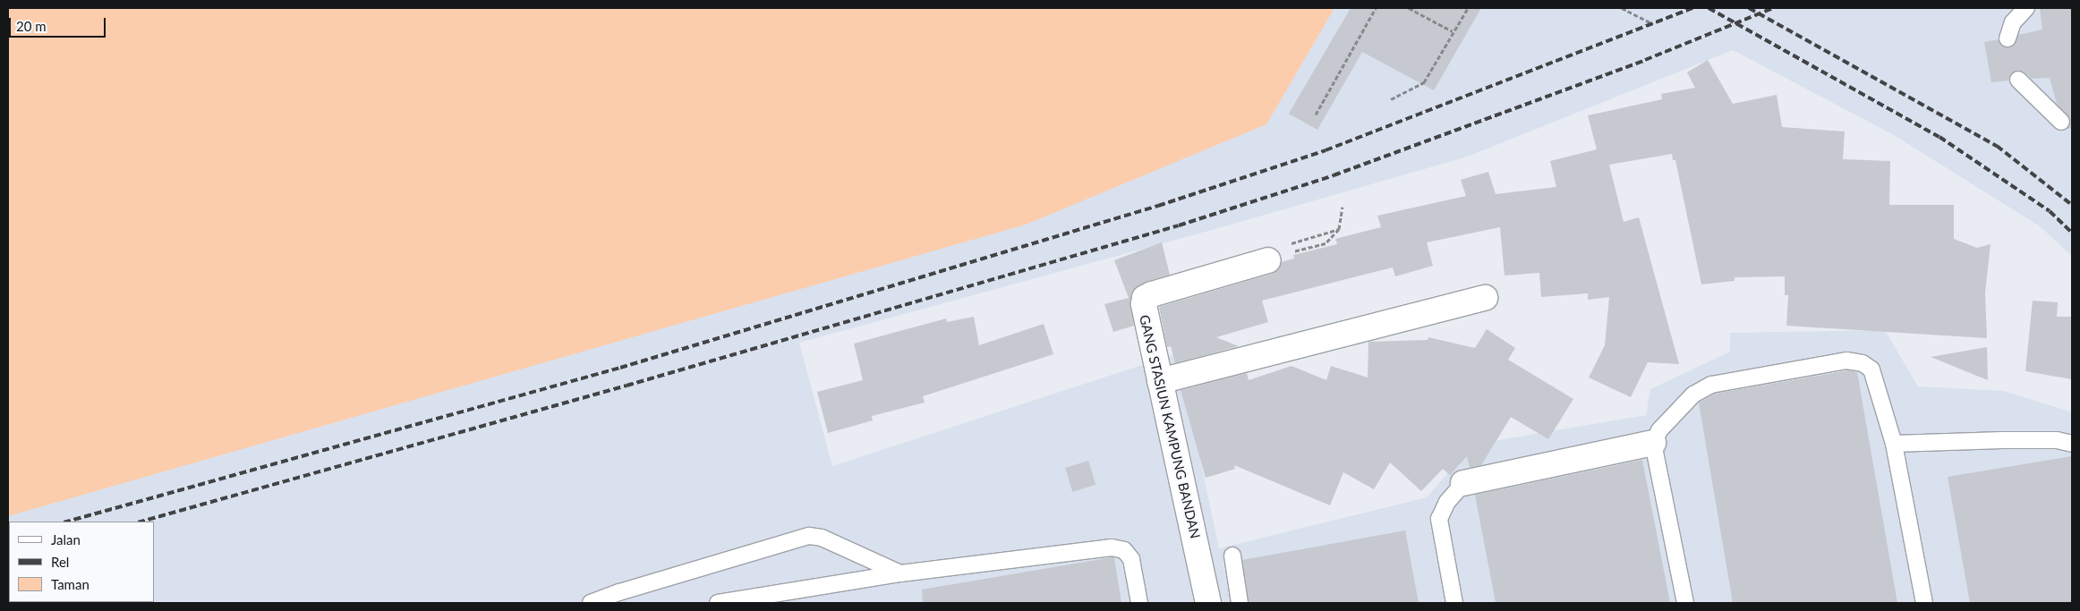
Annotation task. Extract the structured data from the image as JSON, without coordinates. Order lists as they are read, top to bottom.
{
  "streets": {
    "street": ["GANG STASIUN KAMPUNG BANDAN"]
  },
  "legend": ["Jalan", "Rel", "Taman"],
  "scale_bar": "20 m"
}
